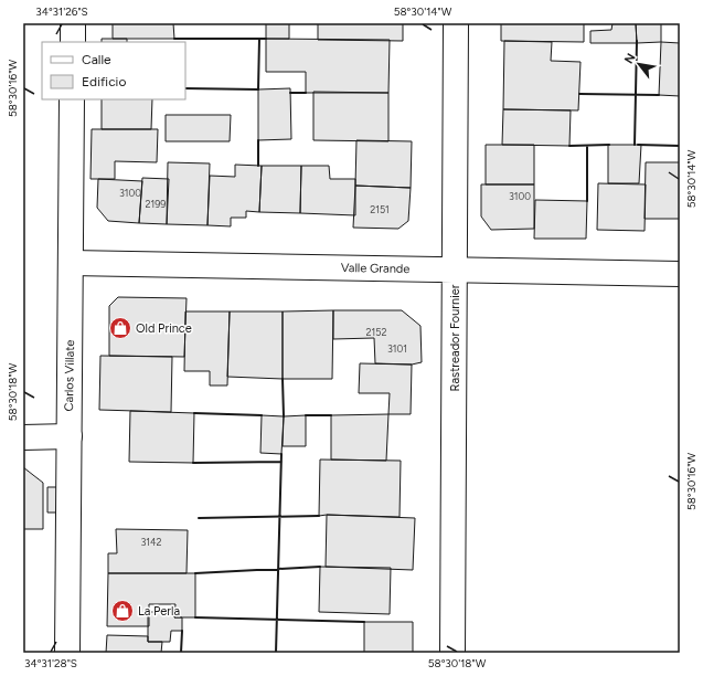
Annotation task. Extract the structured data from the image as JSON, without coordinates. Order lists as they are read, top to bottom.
{
  "streets": {
    "street": ["Valle Grande", "Rastreador Fournier", "Carlos Villate"]
  },
  "crossings": [
    ["Valle Grande", "Rastreador Fournier"],
    ["Valle Grande", "Carlos Villate"]
  ],
  "places": {
    "shop": ["Old Prince", "La Perla"]
  },
  "house_numbers": [
    "3100",
    "3100",
    "2199",
    "2151",
    "2152",
    "3101",
    "3142"
  ],
  "legend": ["Calle", "Edificio"],
  "north": "top left",
  "coordinates": [
    "34°31'26\"S",
    "58°30'14\"W",
    "58°30'16\"W",
    "58°30'18\"W",
    "34°31'28\"S"
  ]
}
